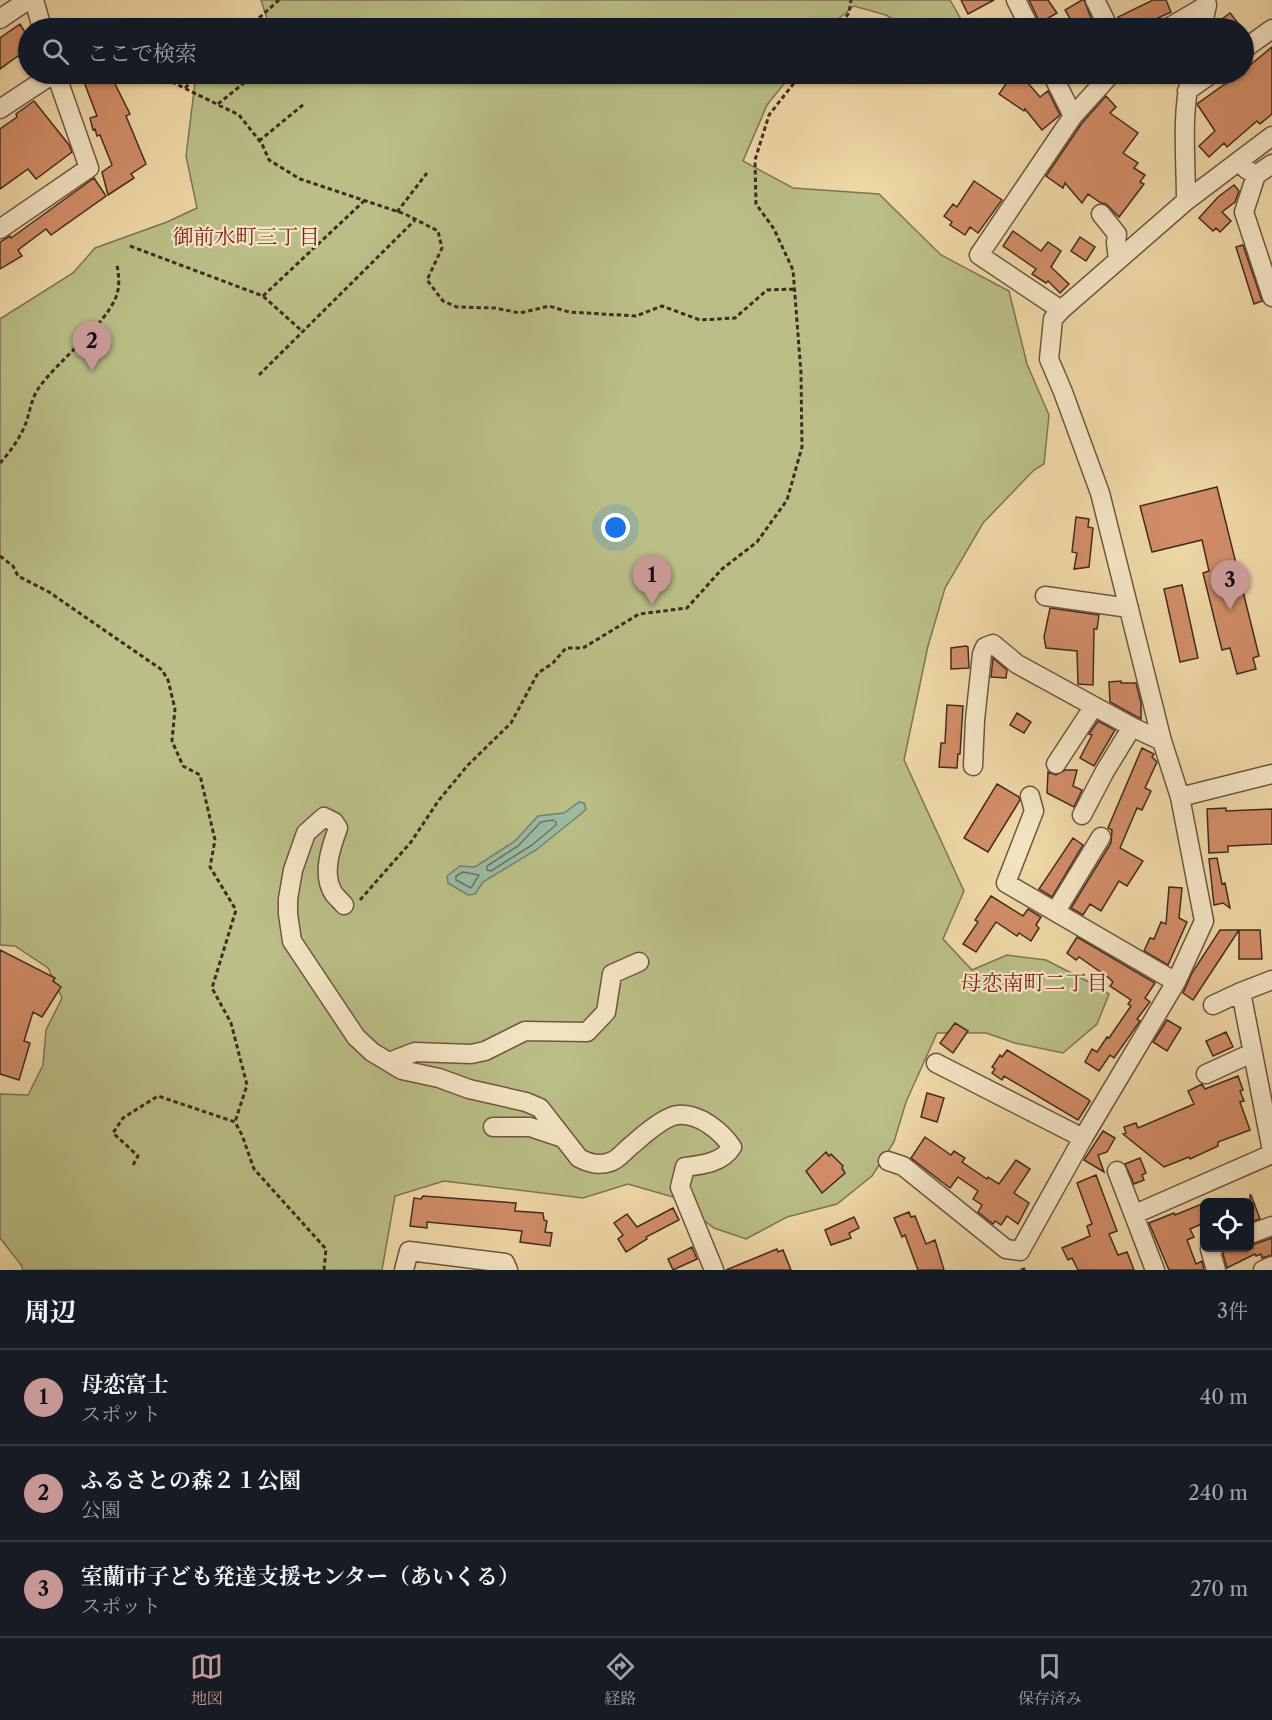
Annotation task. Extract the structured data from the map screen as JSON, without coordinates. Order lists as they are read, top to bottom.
{
  "districts": ["御前水町三丁目", "母恋南町二丁目"],
  "page": {
    "search": "ここで検索",
    "pins": ["2", "1", "3"],
    "heading": ["周辺", "3件"],
    "list": [
      {
        "mark": "1",
        "name": "母恋富士",
        "note": "スポット",
        "value": "40 m"
      },
      {
        "mark": "2",
        "name": "ふるさとの森２１公園",
        "note": "公園",
        "value": "240 m"
      },
      {
        "mark": "3",
        "name": "室蘭市子ども発達支援センター（あいくる）",
        "note": "スポット",
        "value": "270 m"
      }
    ],
    "nav": ["地図", "経路", "保存済み"]
  }
}
